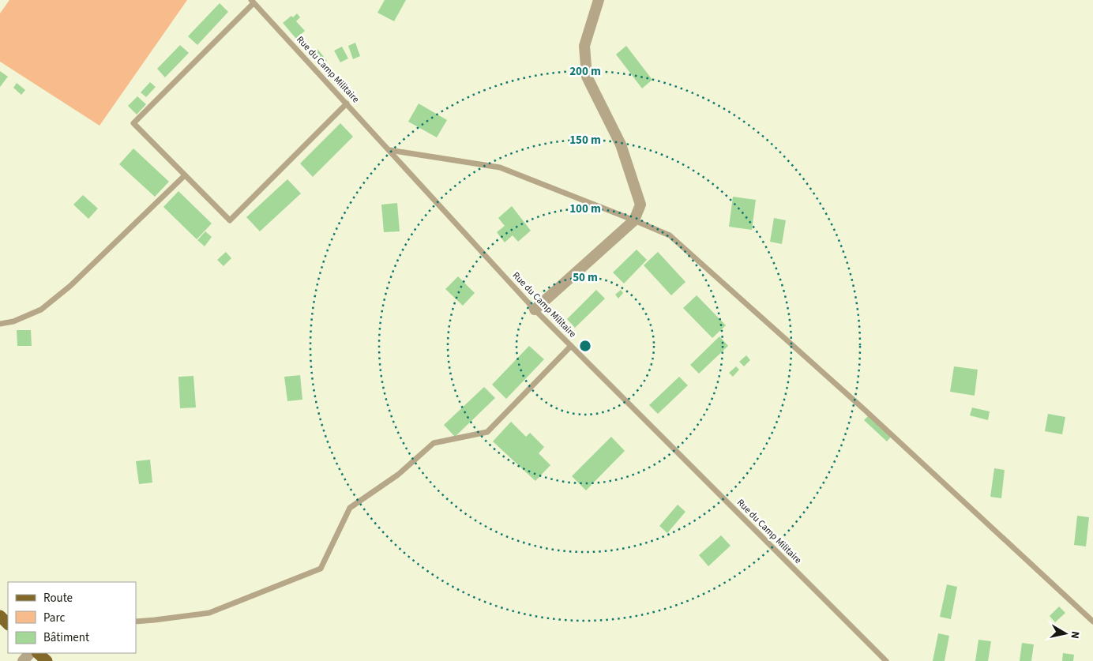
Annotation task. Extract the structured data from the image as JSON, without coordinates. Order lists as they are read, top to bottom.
{
  "streets": {
    "lane": ["Rue du Camp Militaire"]
  },
  "legend": ["Route", "Parc", "Bâtiment"],
  "north": "right",
  "rings": [
    "200 m",
    "150 m",
    "100 m",
    "50 m"
  ]
}
